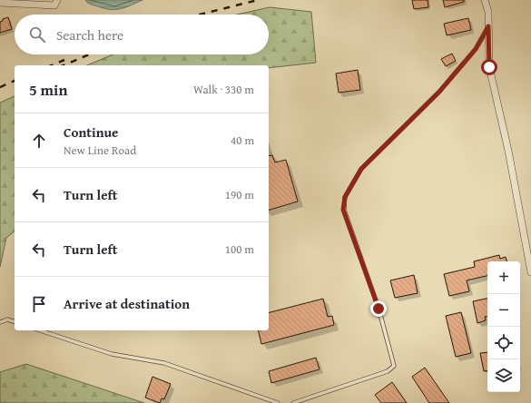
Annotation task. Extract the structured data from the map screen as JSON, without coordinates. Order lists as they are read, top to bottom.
{
  "page": {
    "search": "Search here",
    "heading": ["5 min", "Walk · 330 m"],
    "list": [
      ["Continue", "New Line Road", "40 m"],
      ["Turn left", "190 m"],
      ["Turn left", "100 m"],
      "Arrive at destination"
    ],
    "map_buttons": ["+", "−"]
  }
}
